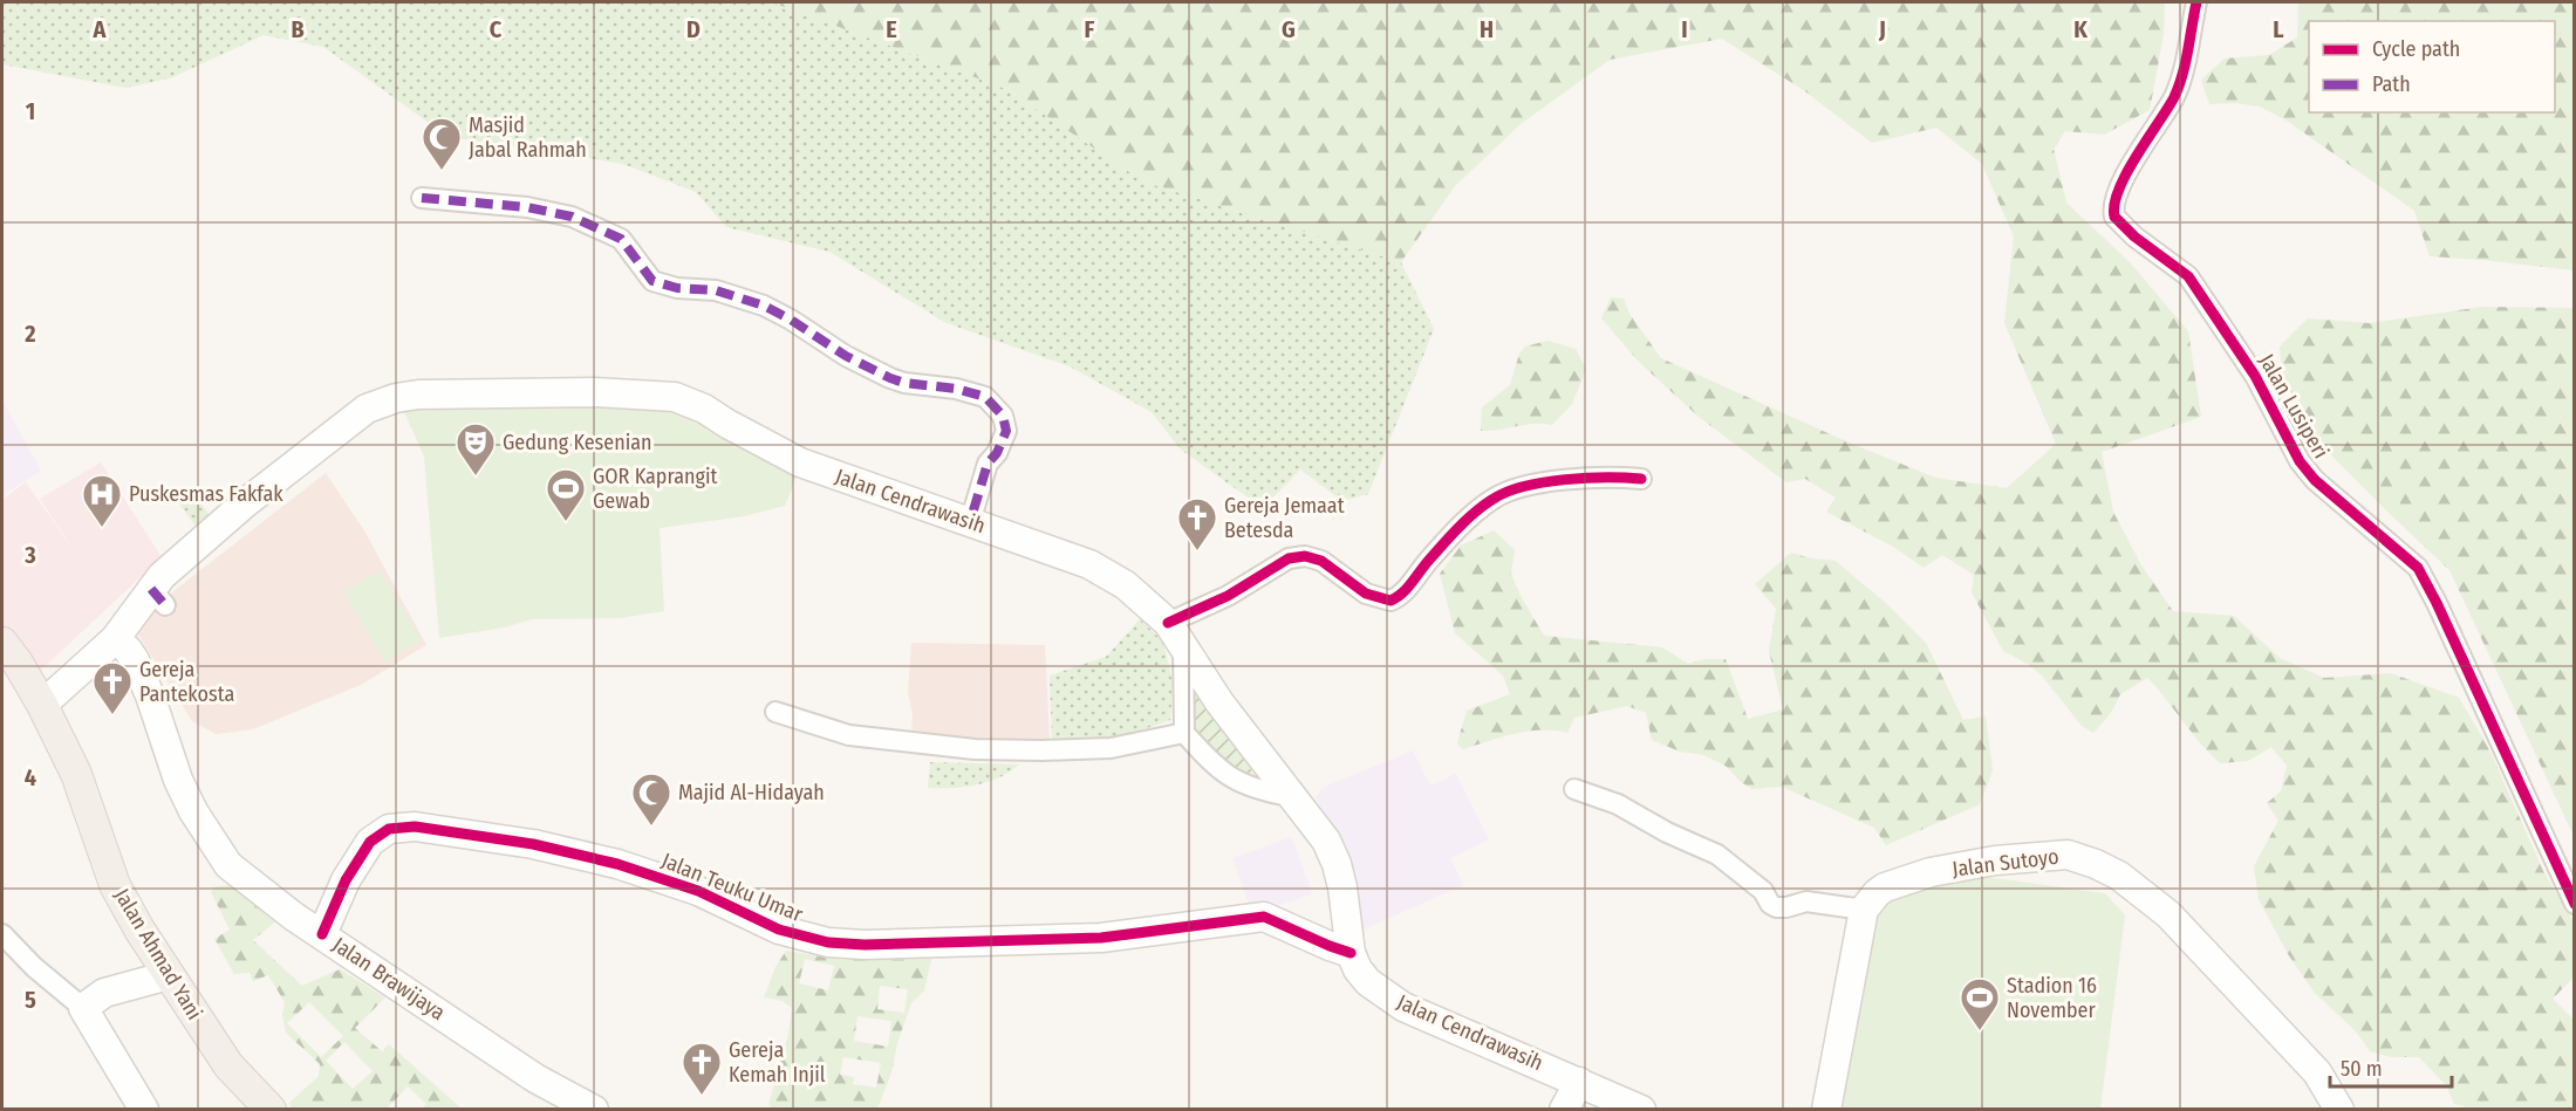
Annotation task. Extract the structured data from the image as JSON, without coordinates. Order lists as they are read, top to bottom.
{
  "streets": {
    "main road": [
      "Jalan Cendrawasih",
      "Jalan Sutoyo",
      "Jalan Teuku Umar",
      "Jalan Ahmad Yani",
      "Jalan Brawijaya"
    ],
    "street": ["Jalan Lusiperi"]
  },
  "crossings": [
    ["Jalan Cendrawasih", "Jalan Teuku Umar"],
    ["Jalan Cendrawasih", "Jalan Ahmad Yani"],
    ["Jalan Cendrawasih", "Jalan Brawijaya"],
    ["Jalan Teuku Umar", "Jalan Brawijaya"]
  ],
  "places": {
    "mosque": ["Masjid Jabal Rahmah", "Majid Al-Hidayah"],
    "theatre": ["Gedung Kesenian"],
    "sports": ["GOR Kaprangit Gewab", "Stadion 16 November"],
    "hospital": ["Puskesmas Fakfak"],
    "church": ["Gereja Jemaat Betesda", "Gereja Pantekosta", "Gereja Kemah Injil"]
  },
  "legend": ["Cycle path", "Path"],
  "scale_bar": "50 m",
  "grid": {
    "columns": [
      "A",
      "B",
      "C",
      "D",
      "E",
      "F",
      "G",
      "H",
      "I",
      "J",
      "K",
      "L"
    ],
    "rows": [
      "1",
      "2",
      "3",
      "4",
      "5"
    ]
  }
}
